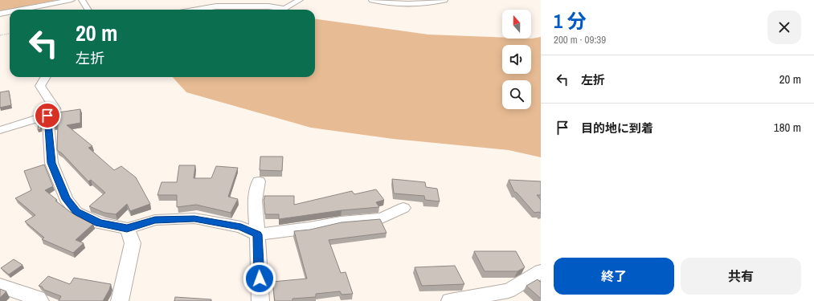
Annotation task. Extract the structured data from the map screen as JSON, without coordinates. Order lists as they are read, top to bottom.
{
  "north": "top",
  "page": {
    "heading": ["1 分", "200 m · 09:39"],
    "turn": ["20 m", "左折"],
    "list": [
      {
        "name": "左折",
        "value": "20 m"
      },
      {
        "name": "目的地に到着",
        "value": "180 m"
      }
    ],
    "buttons": ["終了", "共有"]
  }
}
